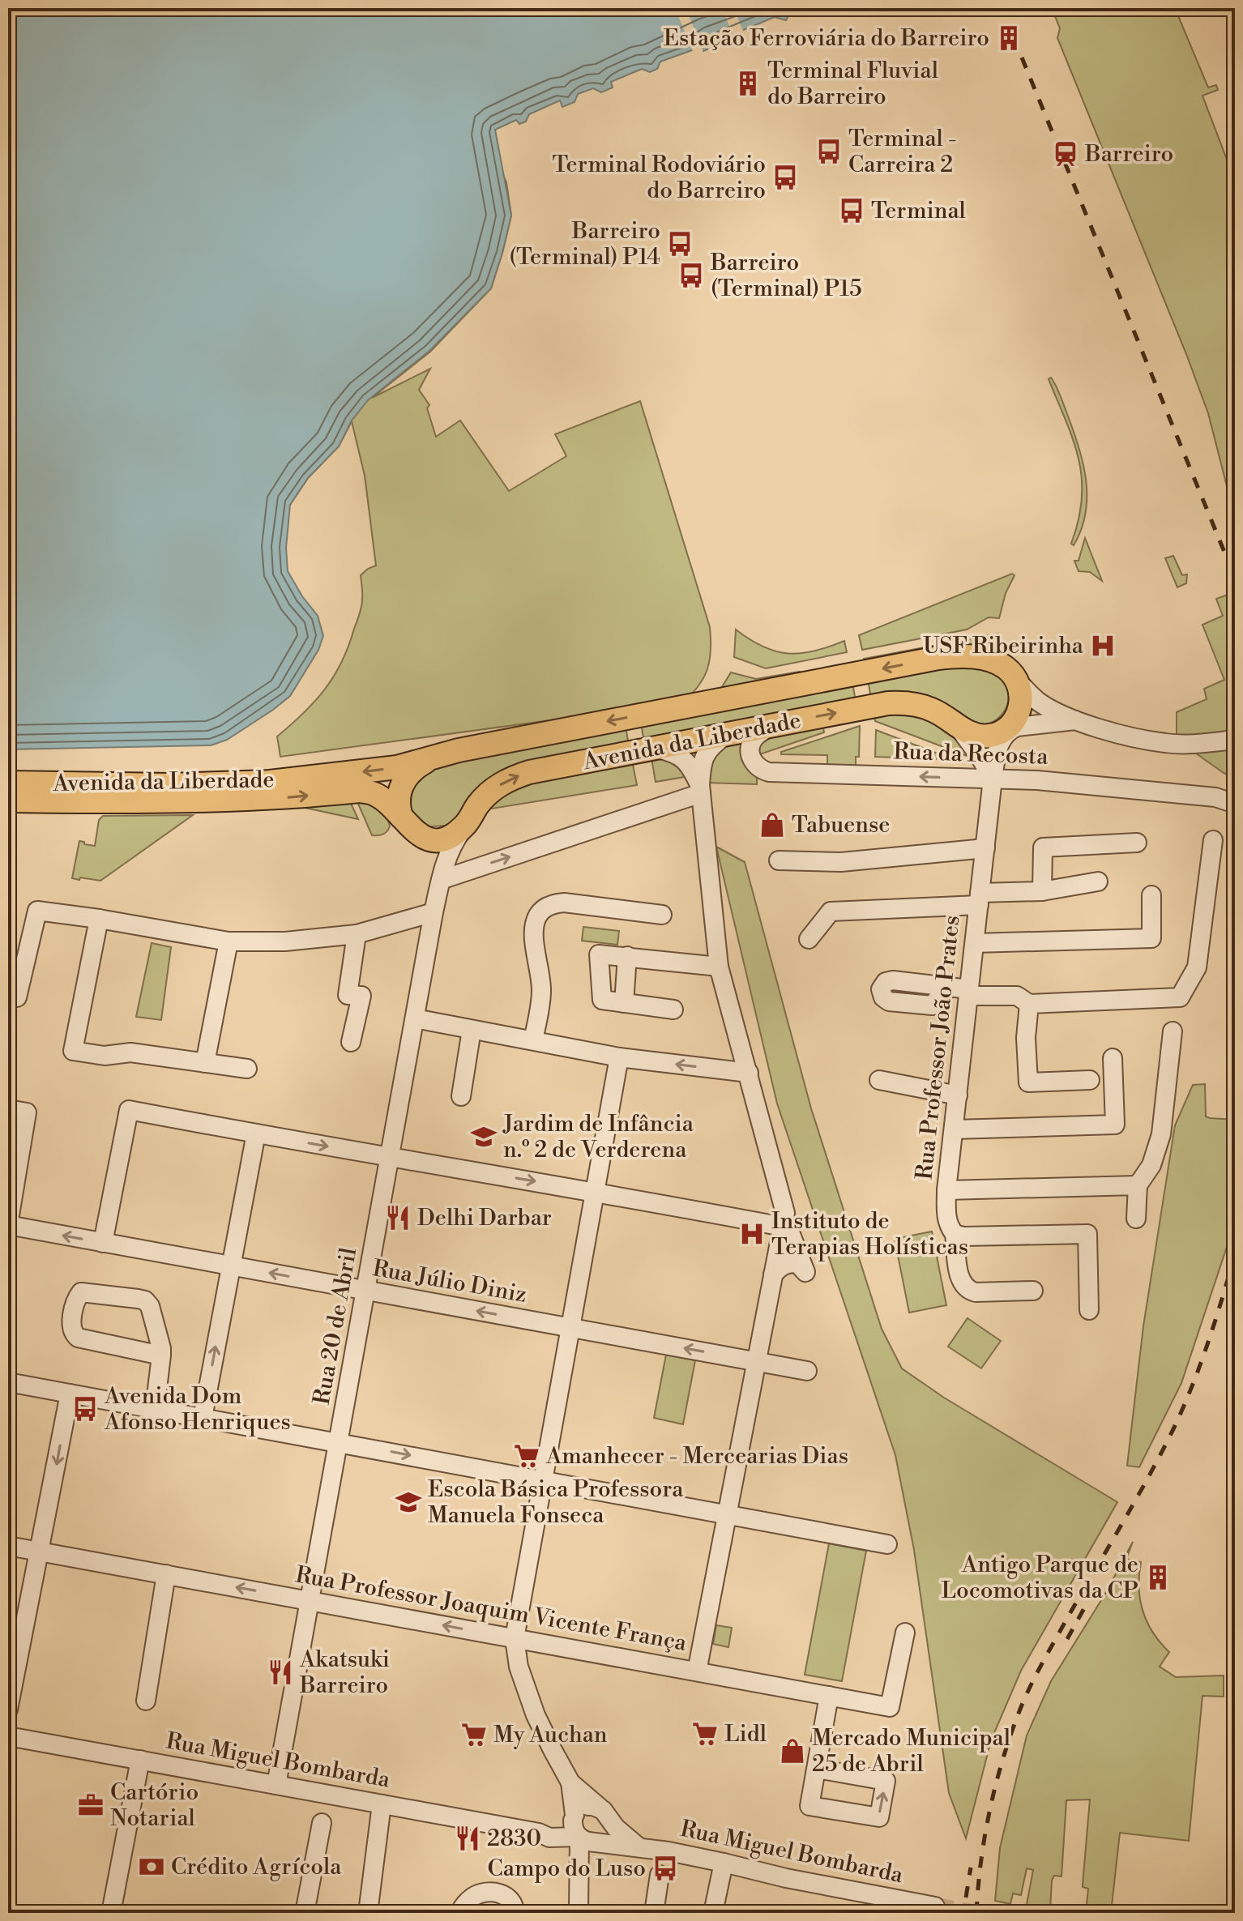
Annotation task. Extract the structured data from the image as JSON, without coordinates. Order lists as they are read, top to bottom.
{
  "streets": {
    "main road": ["Avenida da Liberdade"],
    "street": [
      "Rua da Recosta",
      "Rua Professor João Prates",
      "Rua Júlio Diniz",
      "Rua 20 de Abril",
      "Rua Professor Joaquim Vicente França",
      "Rua Miguel Bombarda"
    ]
  },
  "crossings": [
    ["Avenida da Liberdade", "Rua da Recosta"],
    ["Avenida da Liberdade", "Rua Professor João Prates"],
    ["Avenida da Liberdade", "Rua 20 de Abril"],
    ["Rua da Recosta", "Rua Professor João Prates"],
    ["Rua Júlio Diniz", "Rua 20 de Abril"],
    ["Rua 20 de Abril", "Rua Professor Joaquim Vicente França"],
    ["Rua 20 de Abril", "Rua Miguel Bombarda"]
  ],
  "places": {
    "building": ["Estação Ferroviária do Barreiro", "Terminal Fluvial do Barreiro", "Antigo Parque de Locomotivas da CP"],
    "bus stop": [
      "Terminal - Carreira 2",
      "Terminal Rodoviário do Barreiro",
      "Terminal",
      "Barreiro (Terminal) P14",
      "Barreiro (Terminal) P15",
      "Avenida Dom Afonso Henriques",
      "Campo do Luso"
    ],
    "station": ["Barreiro"],
    "hospital": ["USF Ribeirinha", "Instituto de Terapias Holísticas"],
    "shop": ["Tabuense", "Mercado Municipal 25 de Abril"],
    "school or university": ["Jardim de Infância n.º 2 de Verderena", "Escola Básica Professora Manuela Fonseca"],
    "restaurant": ["Delhi Darbar", "Akatsuki Barreiro", "2830"],
    "supermarket": ["Amanhecer - Mercearias Dias", "Lidl", "My Auchan"],
    "office": ["Cartório Notarial"],
    "bank": ["Crédito Agrícola"]
  }
}
